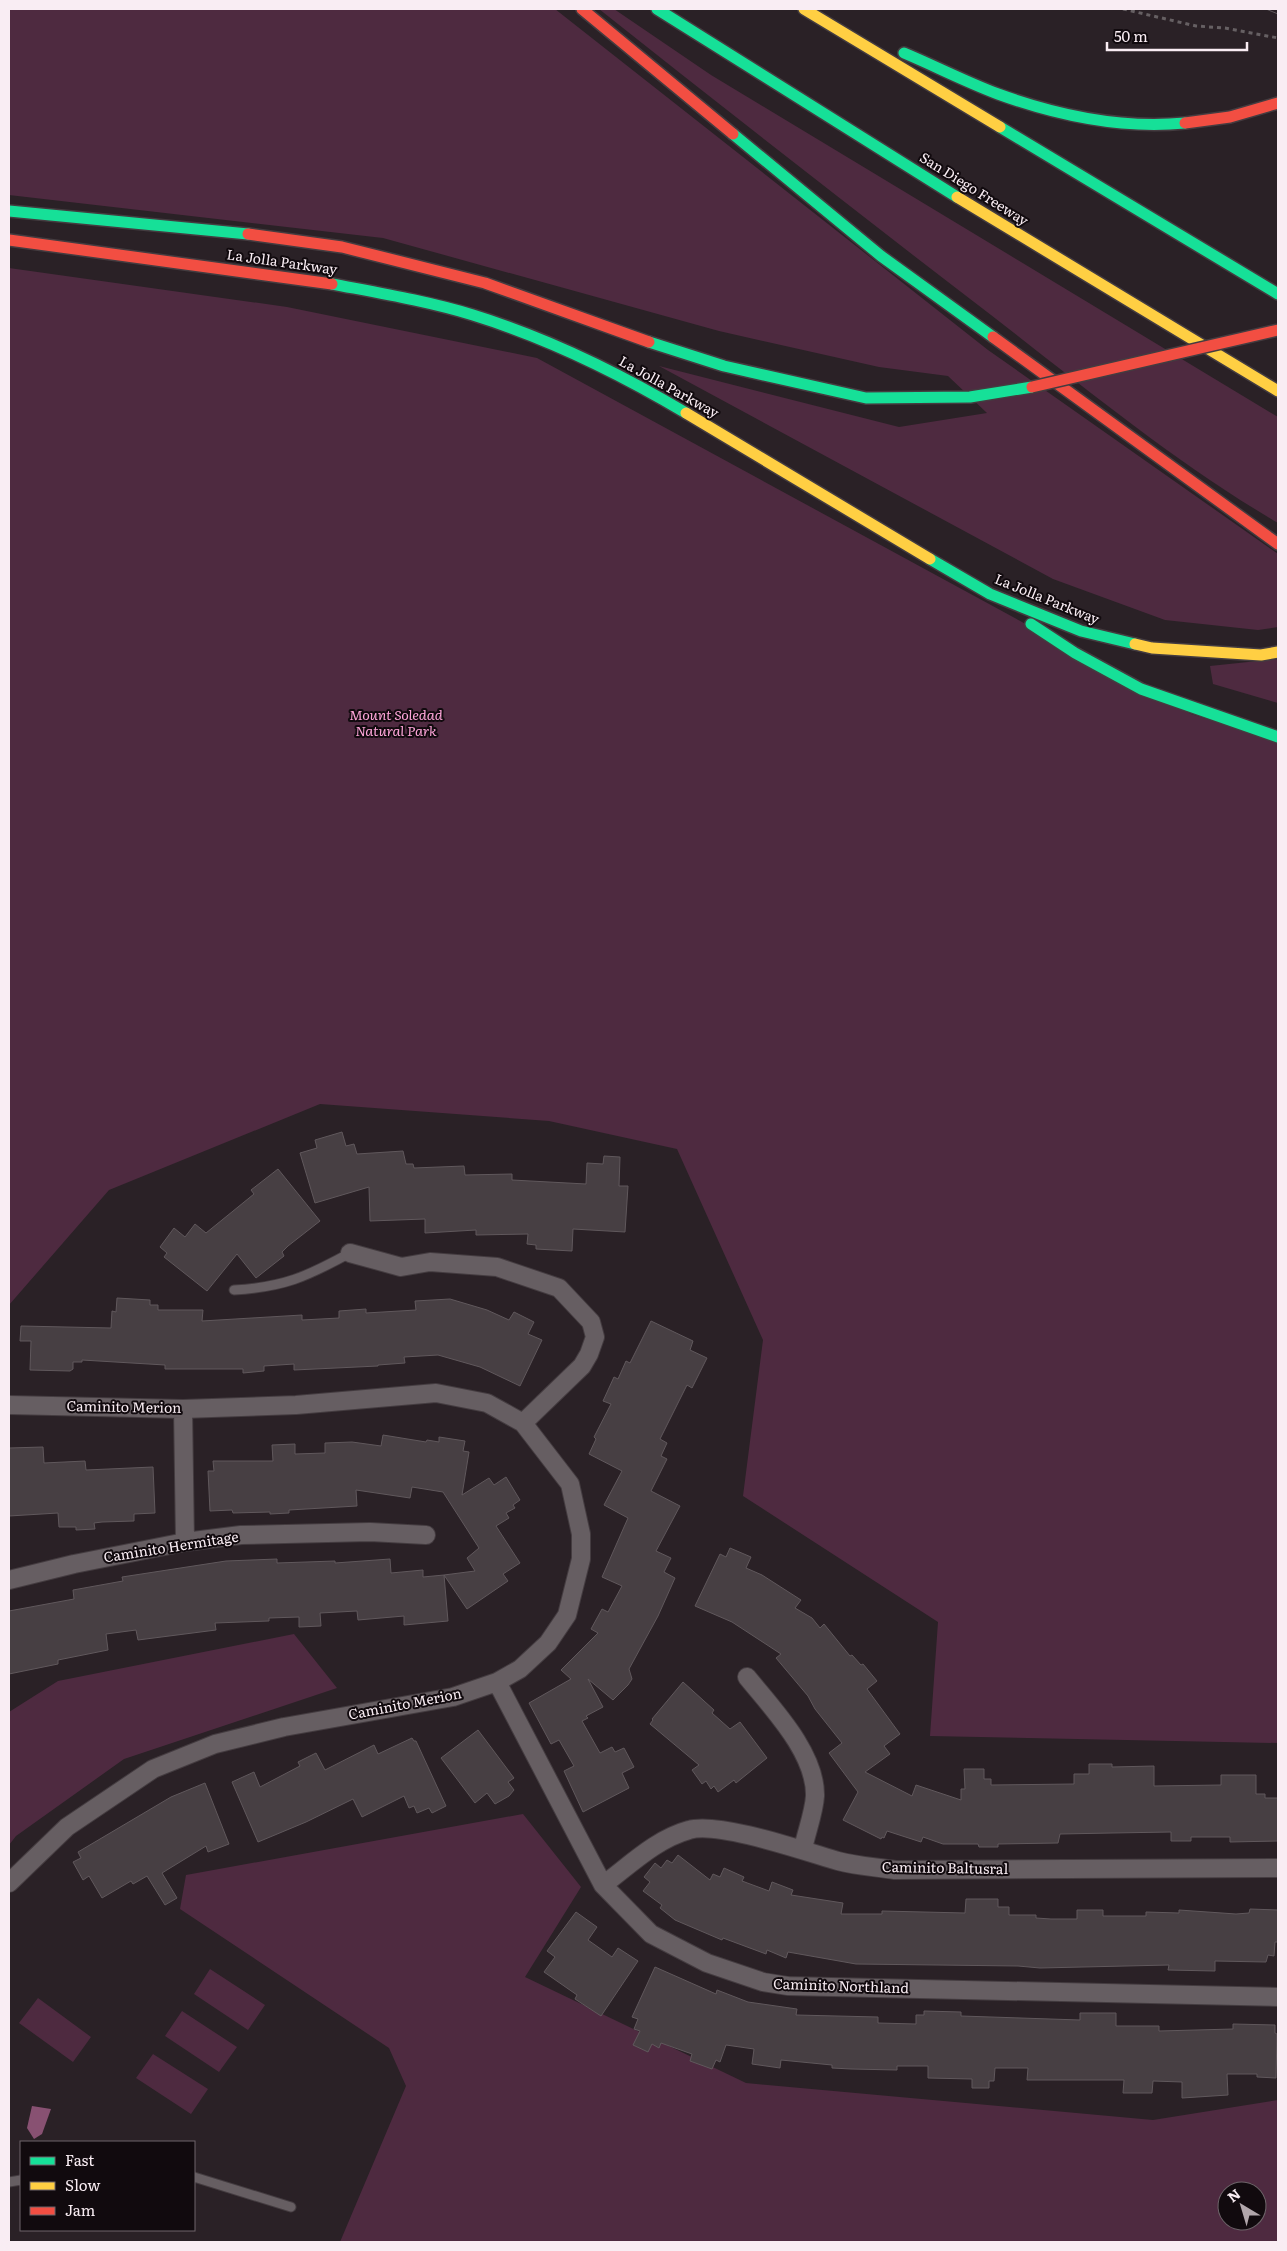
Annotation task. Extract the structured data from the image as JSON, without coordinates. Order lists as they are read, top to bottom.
{
  "streets": {
    "highway": ["San Diego Freeway", "La Jolla Parkway"],
    "street": [
      "Caminito Merion",
      "Caminito Hermitage",
      "Caminito Baltusral",
      "Caminito Northland"
    ]
  },
  "crossings": [
    ["Caminito Merion", "Caminito Northland"],
    ["Caminito Baltusral", "Caminito Northland"]
  ],
  "parks": ["Mount Soledad Natural Park"],
  "legend": ["Fast", "Slow", "Jam"],
  "scale_bar": "50 m",
  "north": "top left"
}
